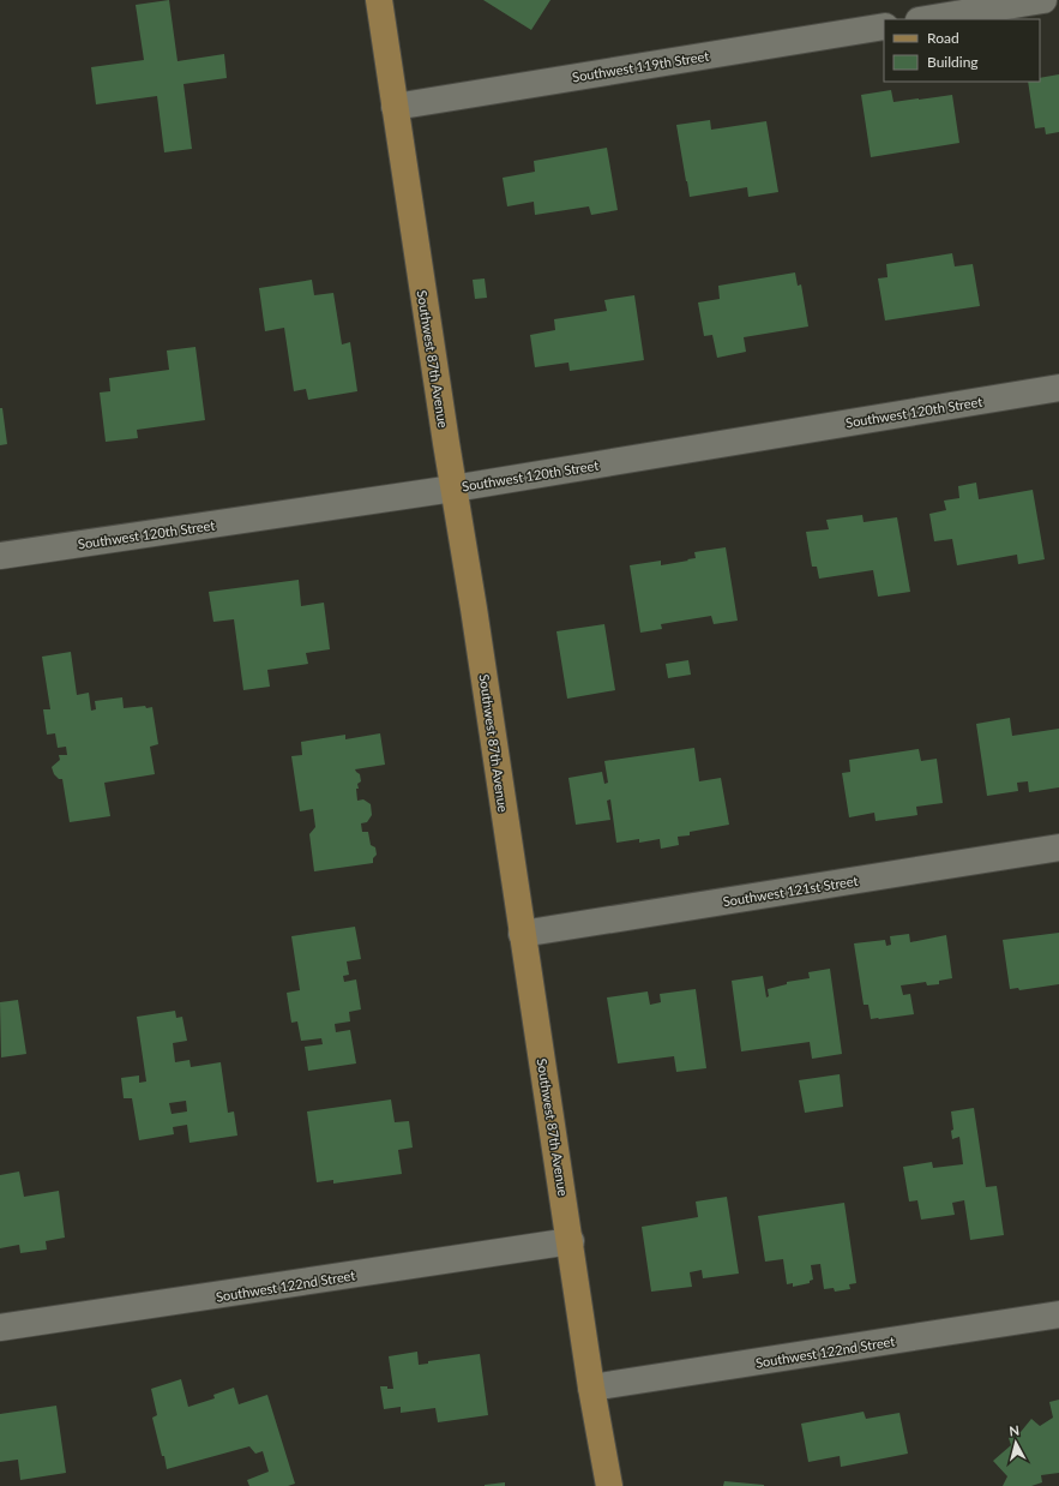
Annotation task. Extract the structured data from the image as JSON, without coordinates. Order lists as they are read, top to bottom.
{
  "streets": {
    "main road": ["Southwest 87th Avenue"],
    "street": [
      "Southwest 119th Street",
      "Southwest 120th Street",
      "Southwest 121st Street",
      "Southwest 122nd Street"
    ]
  },
  "crossings": [
    ["Southwest 119th Street", "Southwest 87th Avenue"],
    ["Southwest 87th Avenue", "Southwest 120th Street"],
    ["Southwest 87th Avenue", "Southwest 121st Street"],
    ["Southwest 87th Avenue", "Southwest 122nd Street"]
  ],
  "legend": ["Road", "Building"],
  "north": "top"
}
